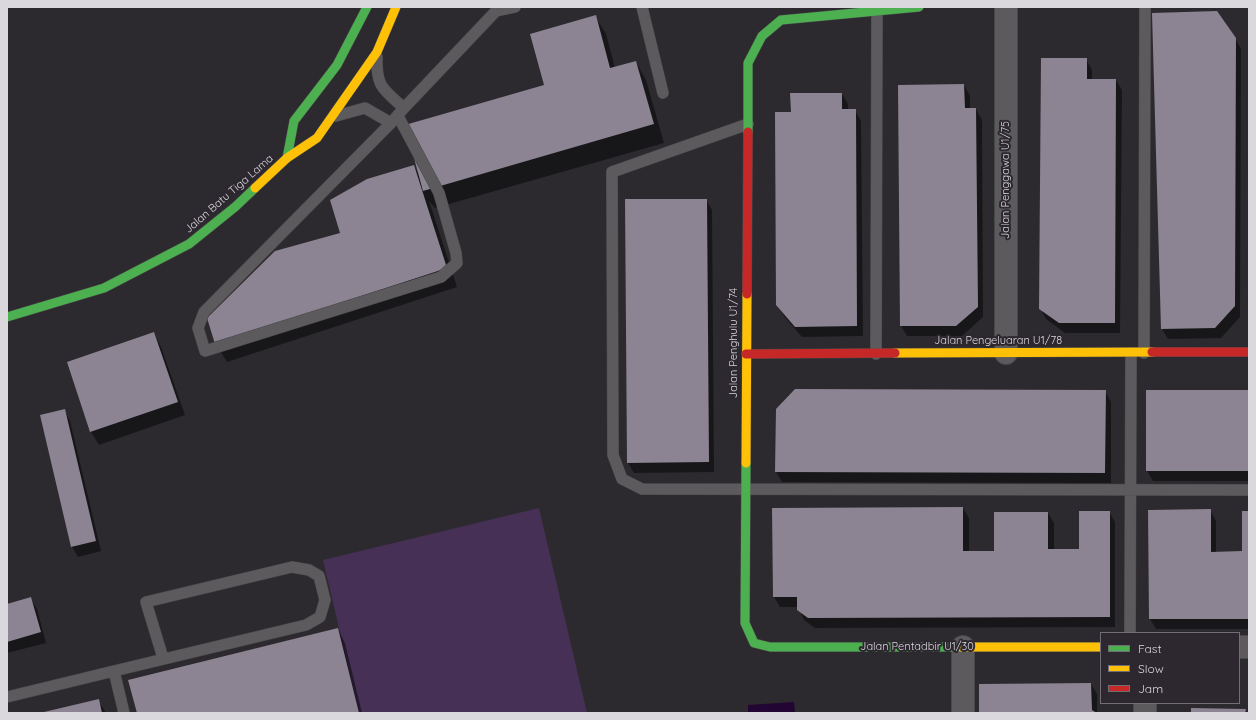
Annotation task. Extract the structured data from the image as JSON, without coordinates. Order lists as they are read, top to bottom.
{
  "streets": {
    "street": [
      "Jalan Penggawa U1/75",
      "Jalan Batu Tiga Lama",
      "Jalan Pengeluaran U1/78",
      "Jalan Penghulu U1/74",
      "Jalan Pentadbir U1/30"
    ]
  },
  "crossings": [
    ["Jalan Penggawa U1/75", "Jalan Pengeluaran U1/78"],
    ["Jalan Pengeluaran U1/78", "Jalan Penghulu U1/74"],
    ["Jalan Penghulu U1/74", "Jalan Pentadbir U1/30"]
  ],
  "legend": ["Fast", "Slow", "Jam"]
}
